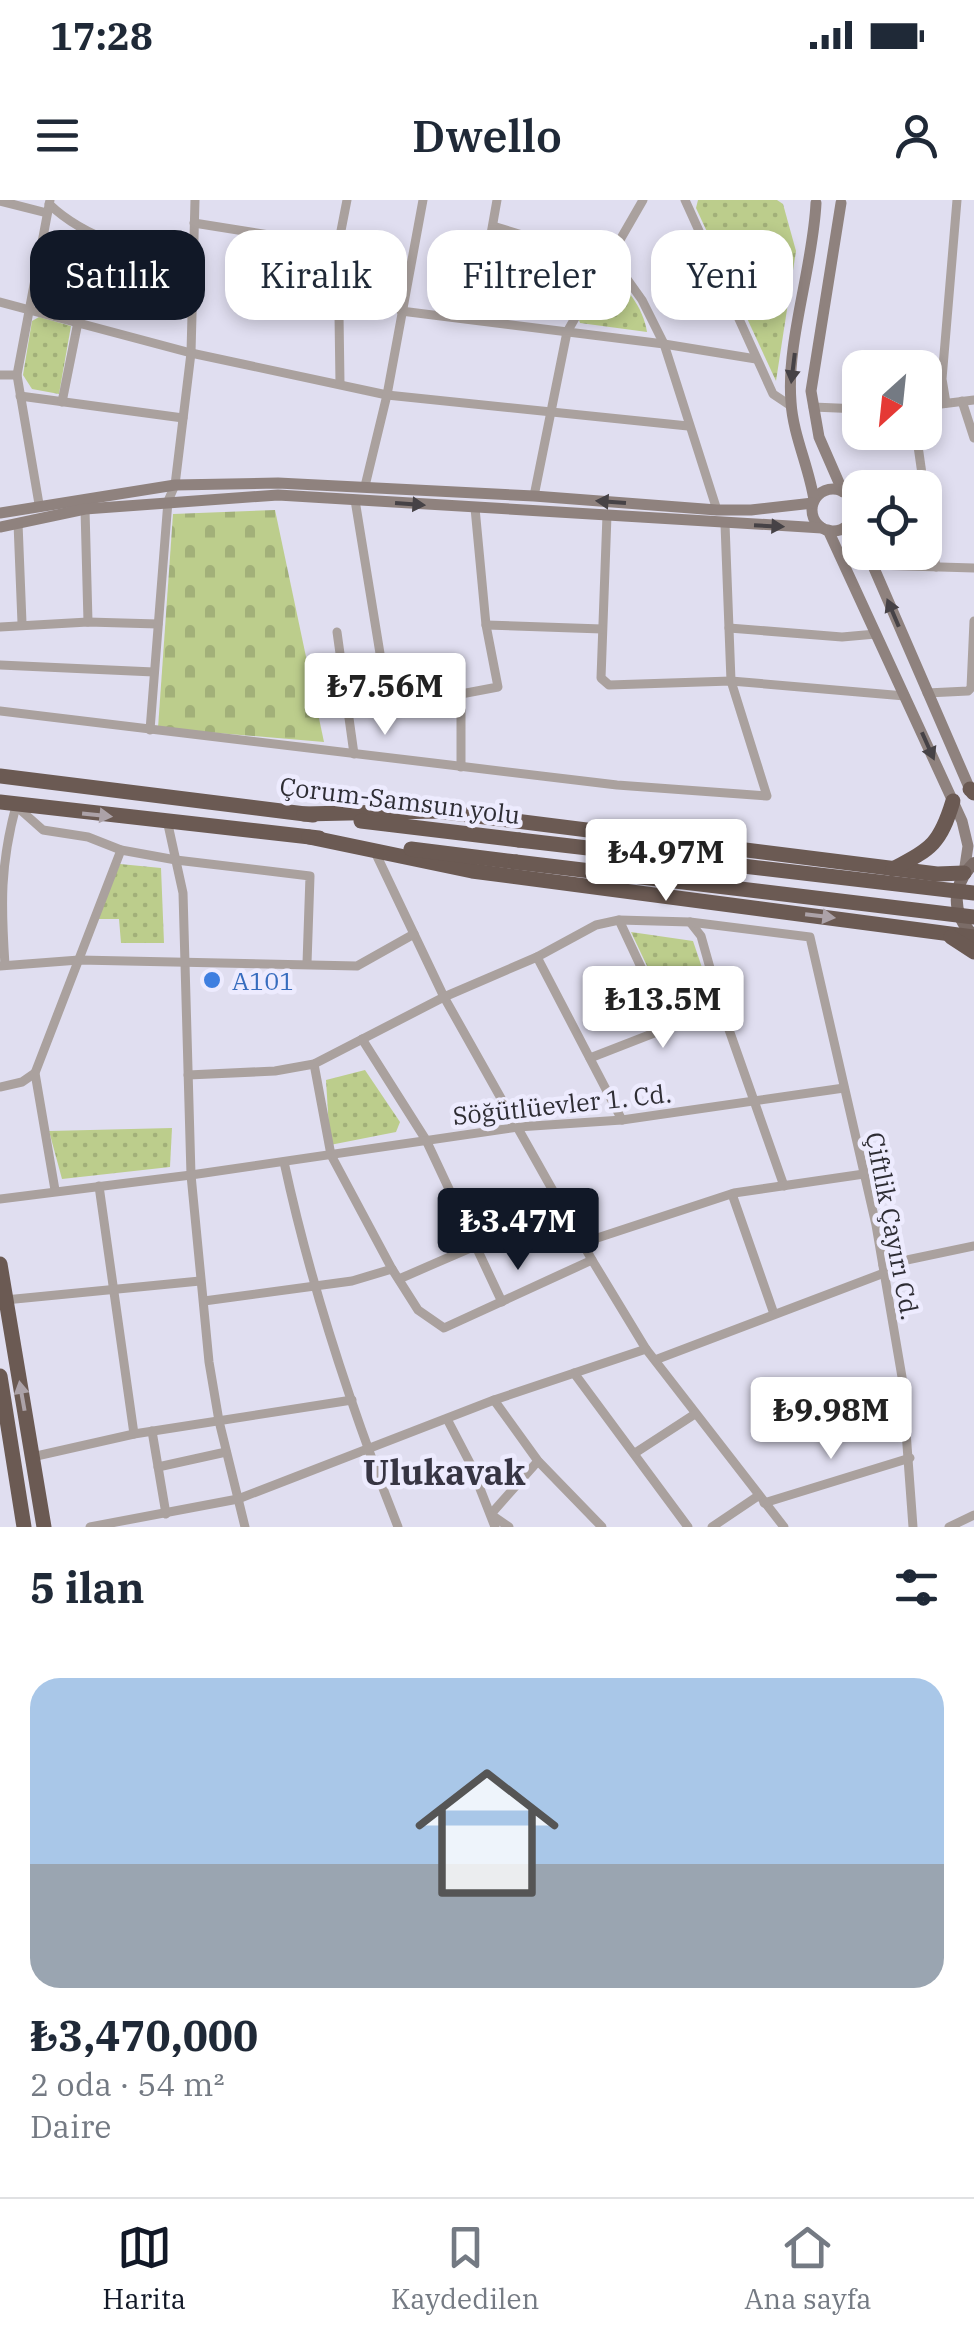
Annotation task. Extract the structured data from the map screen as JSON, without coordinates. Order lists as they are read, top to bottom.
{
  "streets": {
    "highway": ["Çorum-Samsun yolu"],
    "street": ["Söğütlüevler 1. Cd.", "Çiftlik Çayırı Cd."]
  },
  "crossings": [
    ["Söğütlüevler 1. Cd.", "Çiftlik Çayırı Cd."]
  ],
  "districts": ["Ulukavak"],
  "places": ["A101"],
  "north": "bottom left",
  "page": {
    "status": "17:28",
    "header": "Dwello",
    "chip": [
      "Satılık",
      "Kiralık",
      "Filtreler",
      "Yeni"
    ],
    "price": [
      "₺7.56M",
      "₺4.97M",
      "₺13.5M",
      "₺3.47M",
      "₺9.98M"
    ],
    "heading": "5 ilan",
    "list": [
      {
        "name": "₺3,470,000",
        "note": "2 oda · 54 m² · Daire"
      }
    ],
    "tabs": ["Harita", "Kaydedilen", "Ana sayfa"]
  }
}
